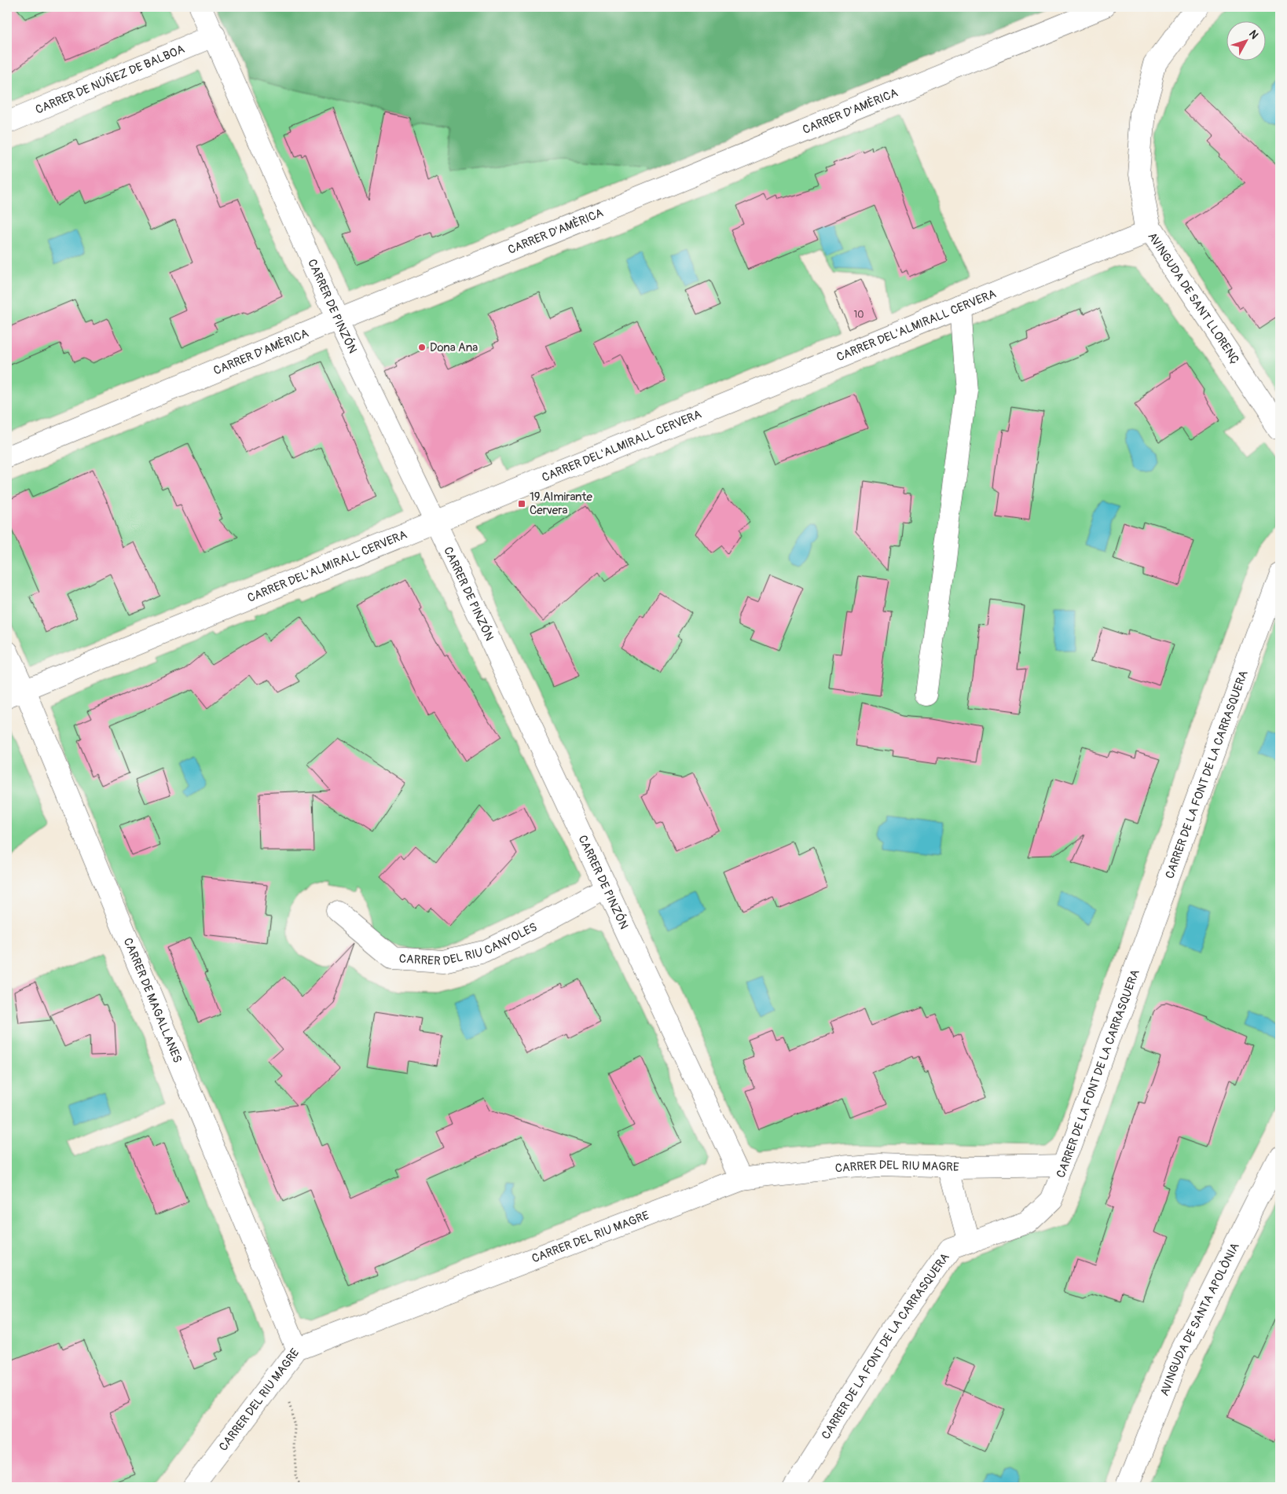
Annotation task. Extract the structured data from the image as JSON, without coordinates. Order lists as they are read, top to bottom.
{
  "streets": {
    "street": [
      "CARRER DE NÚÑEZ DE BALBOA",
      "CARRER D'AMÈRICA",
      "AVINGUDA DE SANT LLORENÇ",
      "CARRER DE PINZÓN",
      "CARRER DEL'ALMIRALL CERVERA",
      "CARRER DE LA FONT DE LA CARRASQUERA",
      "CARRER DEL RIU CANYOLES",
      "CARRER DE MAGALLANES",
      "CARRER DEL RIU MAGRE",
      "AVINGUDA DE SANTA APOLÒNIA"
    ]
  },
  "crossings": [
    ["CARRER DE NÚÑEZ DE BALBOA", "CARRER DE PINZÓN"],
    ["CARRER D'AMÈRICA", "CARRER DE PINZÓN"],
    ["AVINGUDA DE SANT LLORENÇ", "CARRER DEL'ALMIRALL CERVERA"],
    ["CARRER DE PINZÓN", "CARRER DEL'ALMIRALL CERVERA"],
    ["CARRER DE PINZÓN", "CARRER DEL RIU CANYOLES"],
    ["CARRER DE PINZÓN", "CARRER DEL RIU MAGRE"],
    ["CARRER DEL'ALMIRALL CERVERA", "CARRER DE MAGALLANES"],
    ["CARRER DE LA FONT DE LA CARRASQUERA", "CARRER DEL RIU MAGRE"],
    ["CARRER DE MAGALLANES", "CARRER DEL RIU MAGRE"]
  ],
  "places": {
    "other": ["Dona Ana"],
    "transit": ["19.Almirante Cervera"]
  },
  "house_numbers": ["10"],
  "north": "top right"
}
